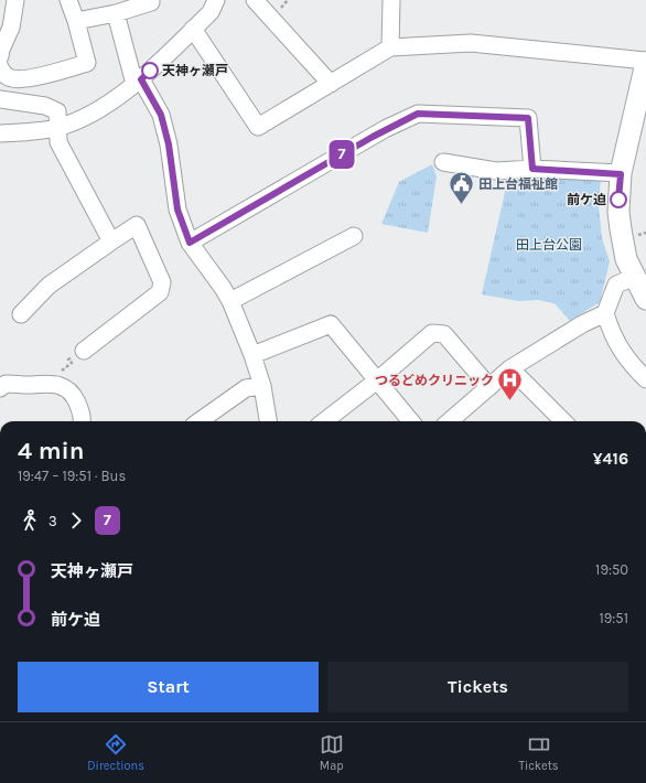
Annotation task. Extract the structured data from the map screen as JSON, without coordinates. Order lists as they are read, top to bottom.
{
  "parks": ["田上台公園"],
  "places": {
    "other": ["天神ヶ瀬戸", "前ケ迫"],
    "public building": ["田上台福祉館"],
    "hospital": ["つるどめクリニック"]
  },
  "lines": ["bus line 7"],
  "page": {
    "on_map": "7",
    "heading": ["4 min", "19:47 – 19:51 · Bus", "¥416"],
    "legs": ["3", "7"],
    "list": [
      {
        "name": "天神ヶ瀬戸",
        "value": "19:50"
      },
      {
        "name": "前ケ迫",
        "value": "19:51"
      }
    ],
    "buttons": ["Start", "Tickets"],
    "tabs": ["Directions", "Map", "Tickets"]
  }
}
